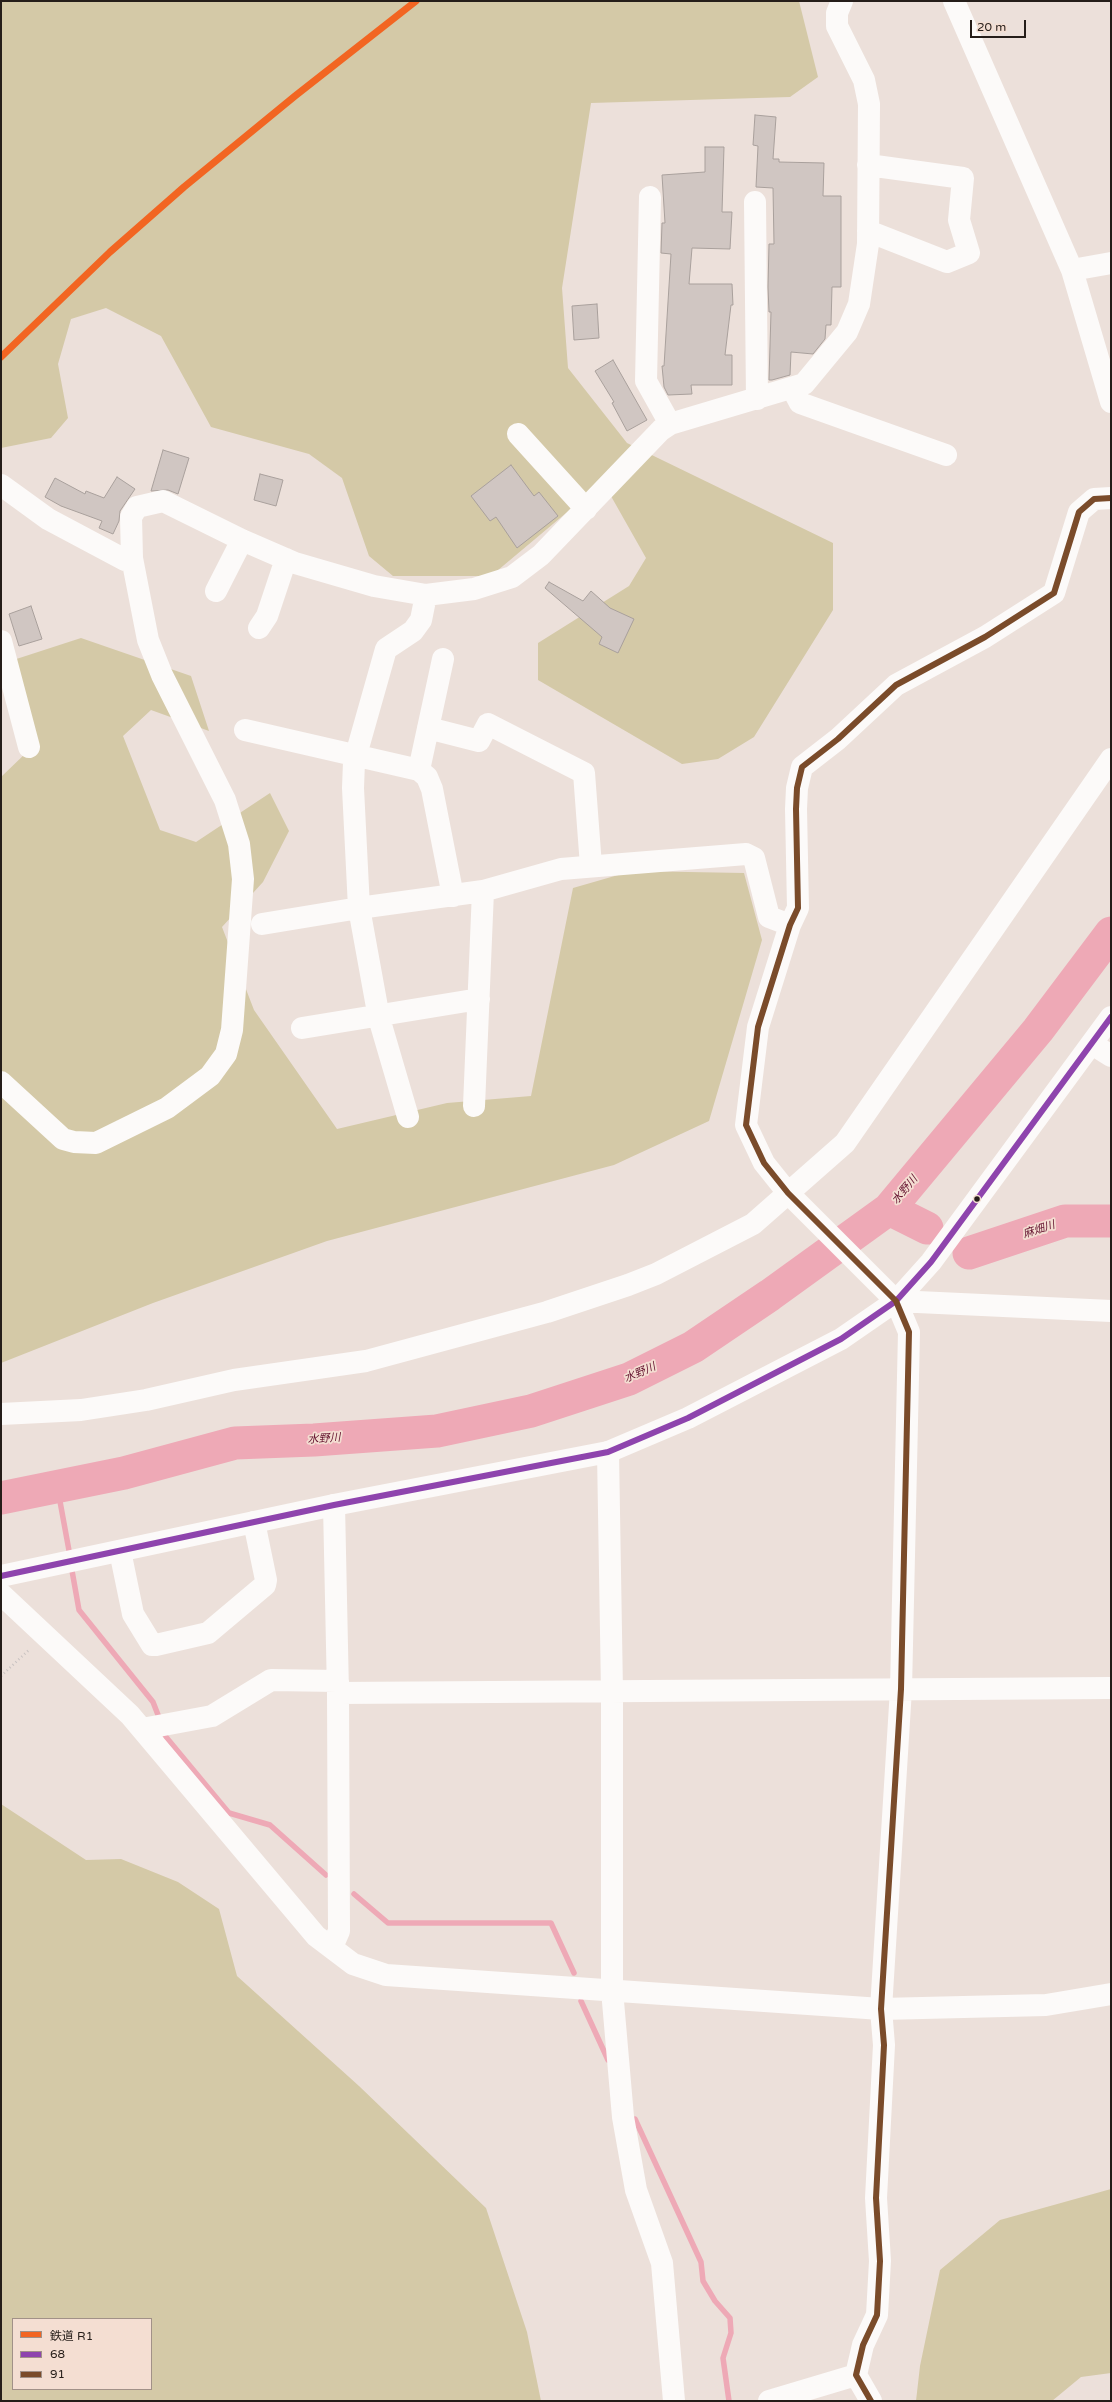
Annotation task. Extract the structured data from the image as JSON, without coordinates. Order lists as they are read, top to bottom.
{
  "water": ["水野川", "麻畑川"],
  "lines": ["rail line R1", "transit line 91", "transit line 68"],
  "legend": ["鉄道 R1", "68", "91"],
  "scale_bar": "20 m"
}
